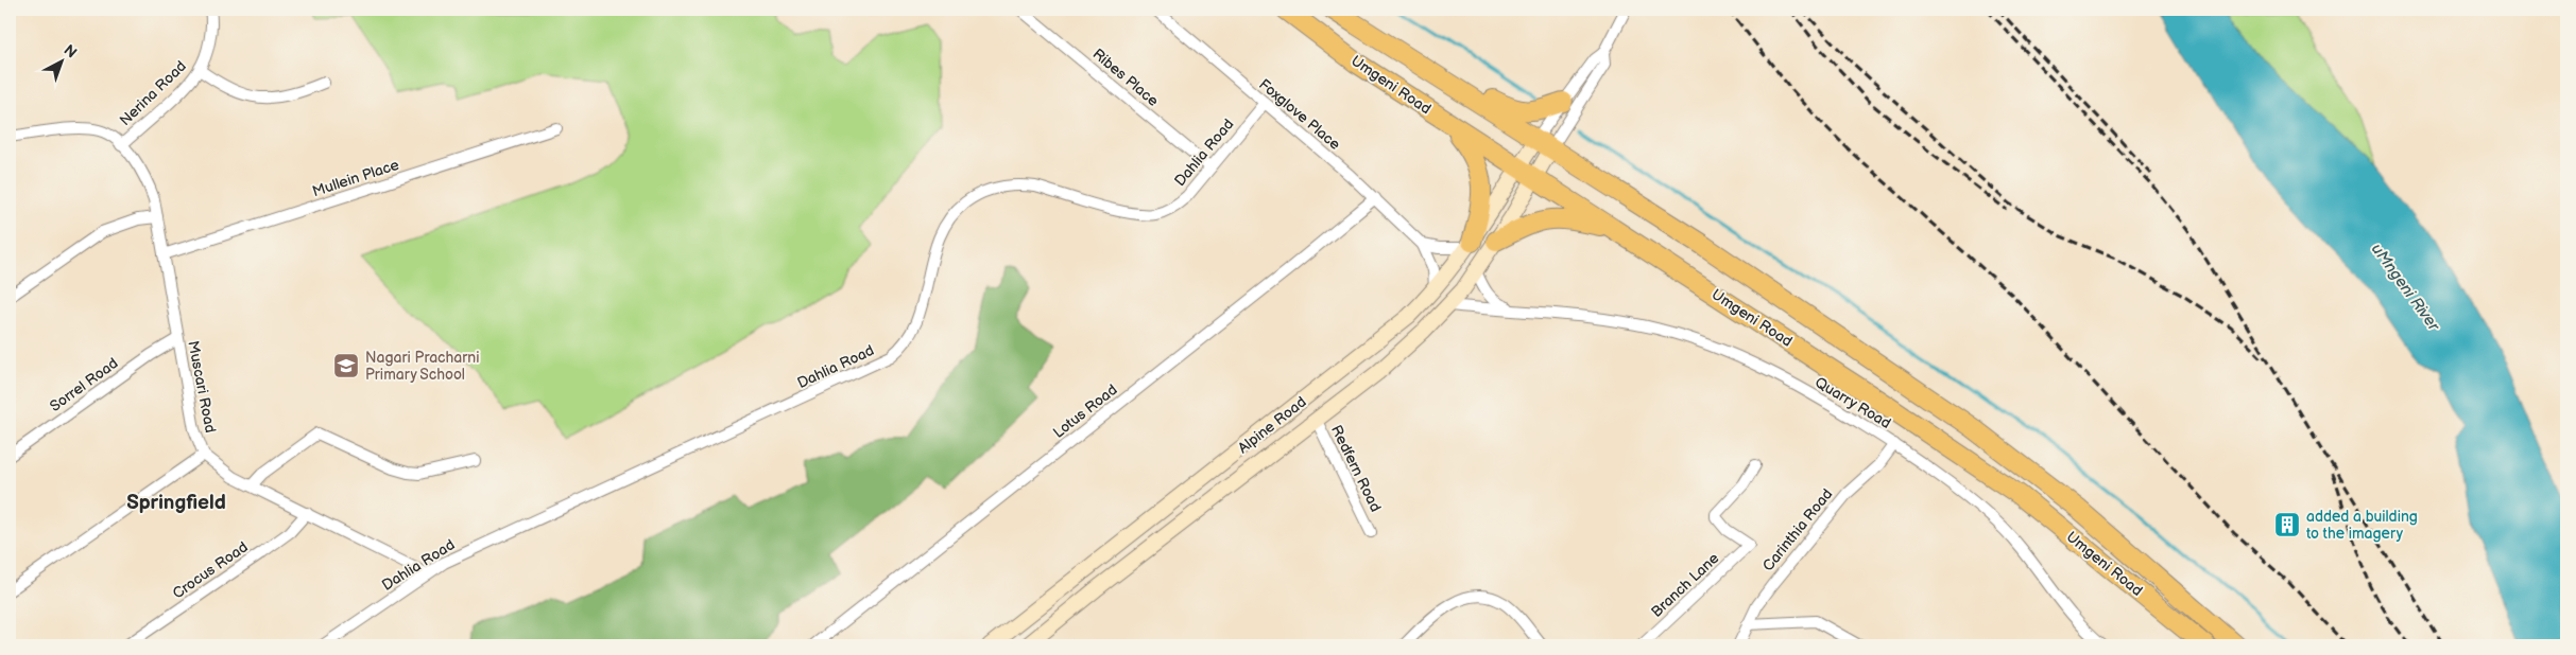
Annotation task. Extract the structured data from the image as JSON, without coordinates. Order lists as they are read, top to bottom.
{
  "streets": {
    "highway": ["Umgeni Road"],
    "main road": ["Alpine Road"],
    "street": [
      "Ribes Place",
      "Nerina Road",
      "Foxglove Place",
      "Dahlia Road",
      "Mullein Place",
      "Sorrel Road",
      "Muscari Road",
      "Quarry Road",
      "Lotus Road",
      "Redfern Road",
      "Carinthia Road",
      "Crocus Road",
      "Branch Lane"
    ]
  },
  "crossings": [
    ["Ribes Place", "Dahlia Road"],
    ["Umgeni Road", "Alpine Road"],
    ["Nerina Road", "Muscari Road"],
    ["Foxglove Place", "Dahlia Road"],
    ["Foxglove Place", "Lotus Road"],
    ["Foxglove Place", "Alpine Road"],
    ["Dahlia Road", "Muscari Road"],
    ["Mullein Place", "Muscari Road"],
    ["Sorrel Road", "Muscari Road"],
    ["Muscari Road", "Crocus Road"],
    ["Quarry Road", "Alpine Road"],
    ["Quarry Road", "Carinthia Road"],
    ["Alpine Road", "Redfern Road"]
  ],
  "districts": ["Springfield"],
  "water": ["uMngeni River"],
  "places": {
    "school or university": ["Nagari Pracharni Primary School"],
    "building": ["added a building to the imagery"]
  },
  "north": "top right"
}
